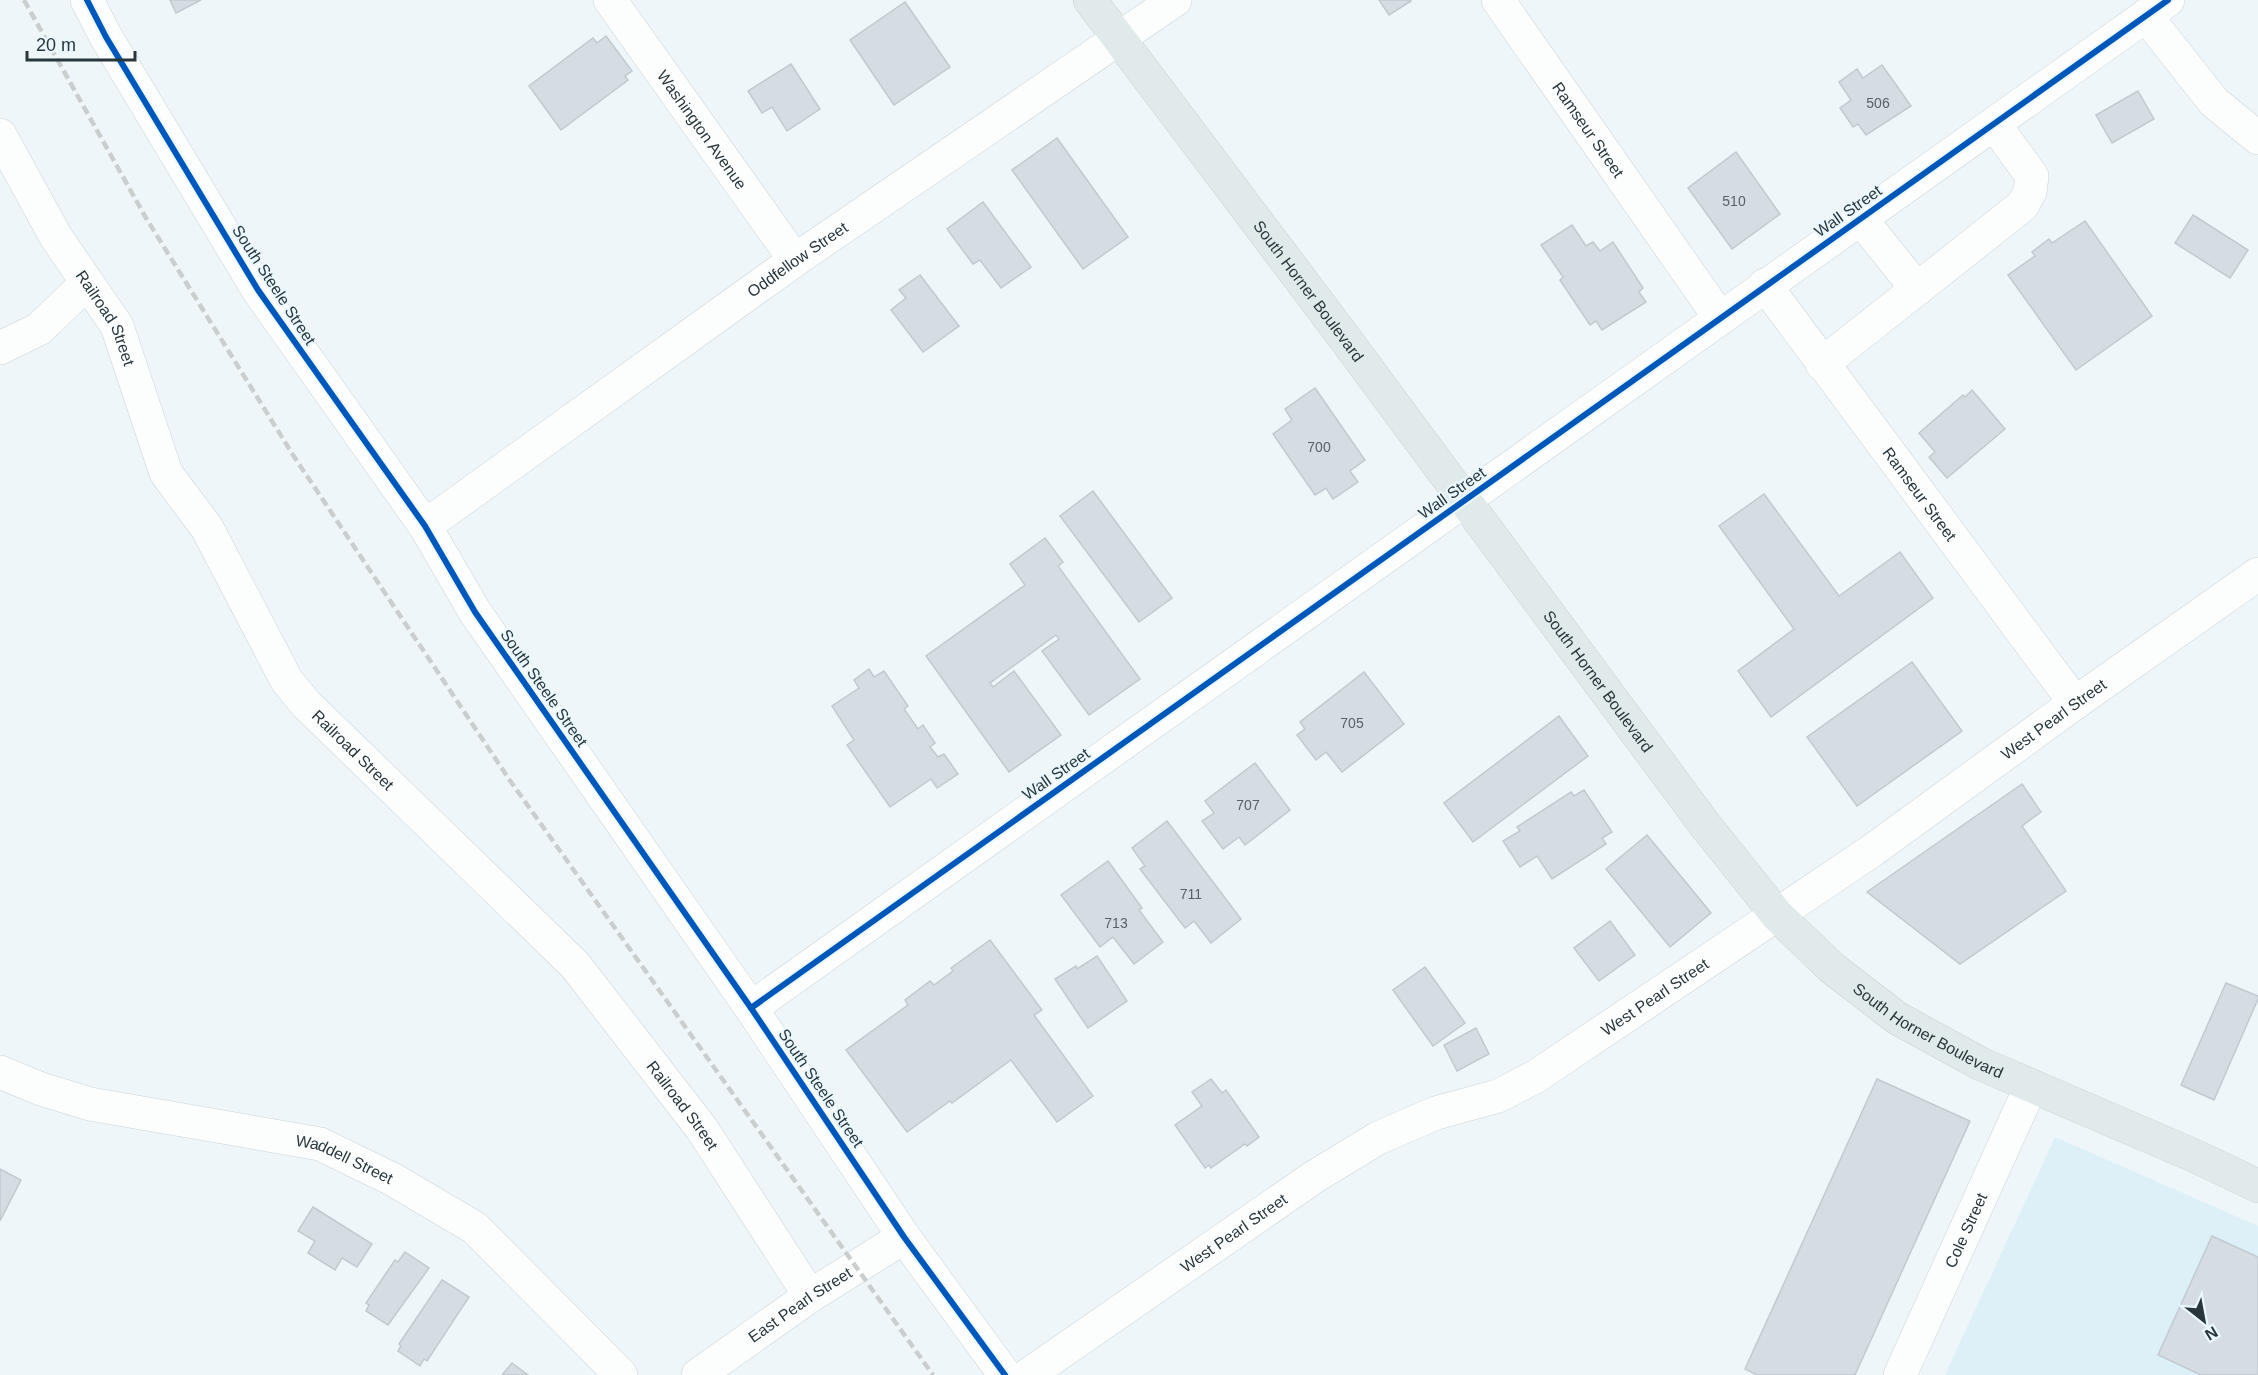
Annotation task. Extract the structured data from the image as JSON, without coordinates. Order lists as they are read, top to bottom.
{
  "streets": {
    "main road": ["South Horner Boulevard"],
    "street": [
      "Ramseur Street",
      "Washington Avenue",
      "Wall Street",
      "Oddfellow Street",
      "South Steele Street",
      "Railroad Street",
      "West Pearl Street",
      "Waddell Street",
      "Cole Street",
      "East Pearl Street"
    ]
  },
  "crossings": [
    ["Ramseur Street", "Wall Street"],
    ["Ramseur Street", "West Pearl Street"],
    ["Washington Avenue", "Oddfellow Street"],
    ["Wall Street", "South Steele Street"],
    ["Wall Street", "South Horner Boulevard"],
    ["Oddfellow Street", "South Steele Street"],
    ["Oddfellow Street", "South Horner Boulevard"],
    ["South Steele Street", "East Pearl Street"],
    ["South Horner Boulevard", "West Pearl Street"],
    ["South Horner Boulevard", "Cole Street"],
    ["Railroad Street", "East Pearl Street"]
  ],
  "house_numbers": [
    "506",
    "510",
    "700",
    "705",
    "707",
    "711",
    "713"
  ],
  "scale_bar": "20 m",
  "north": "bottom right"
}
